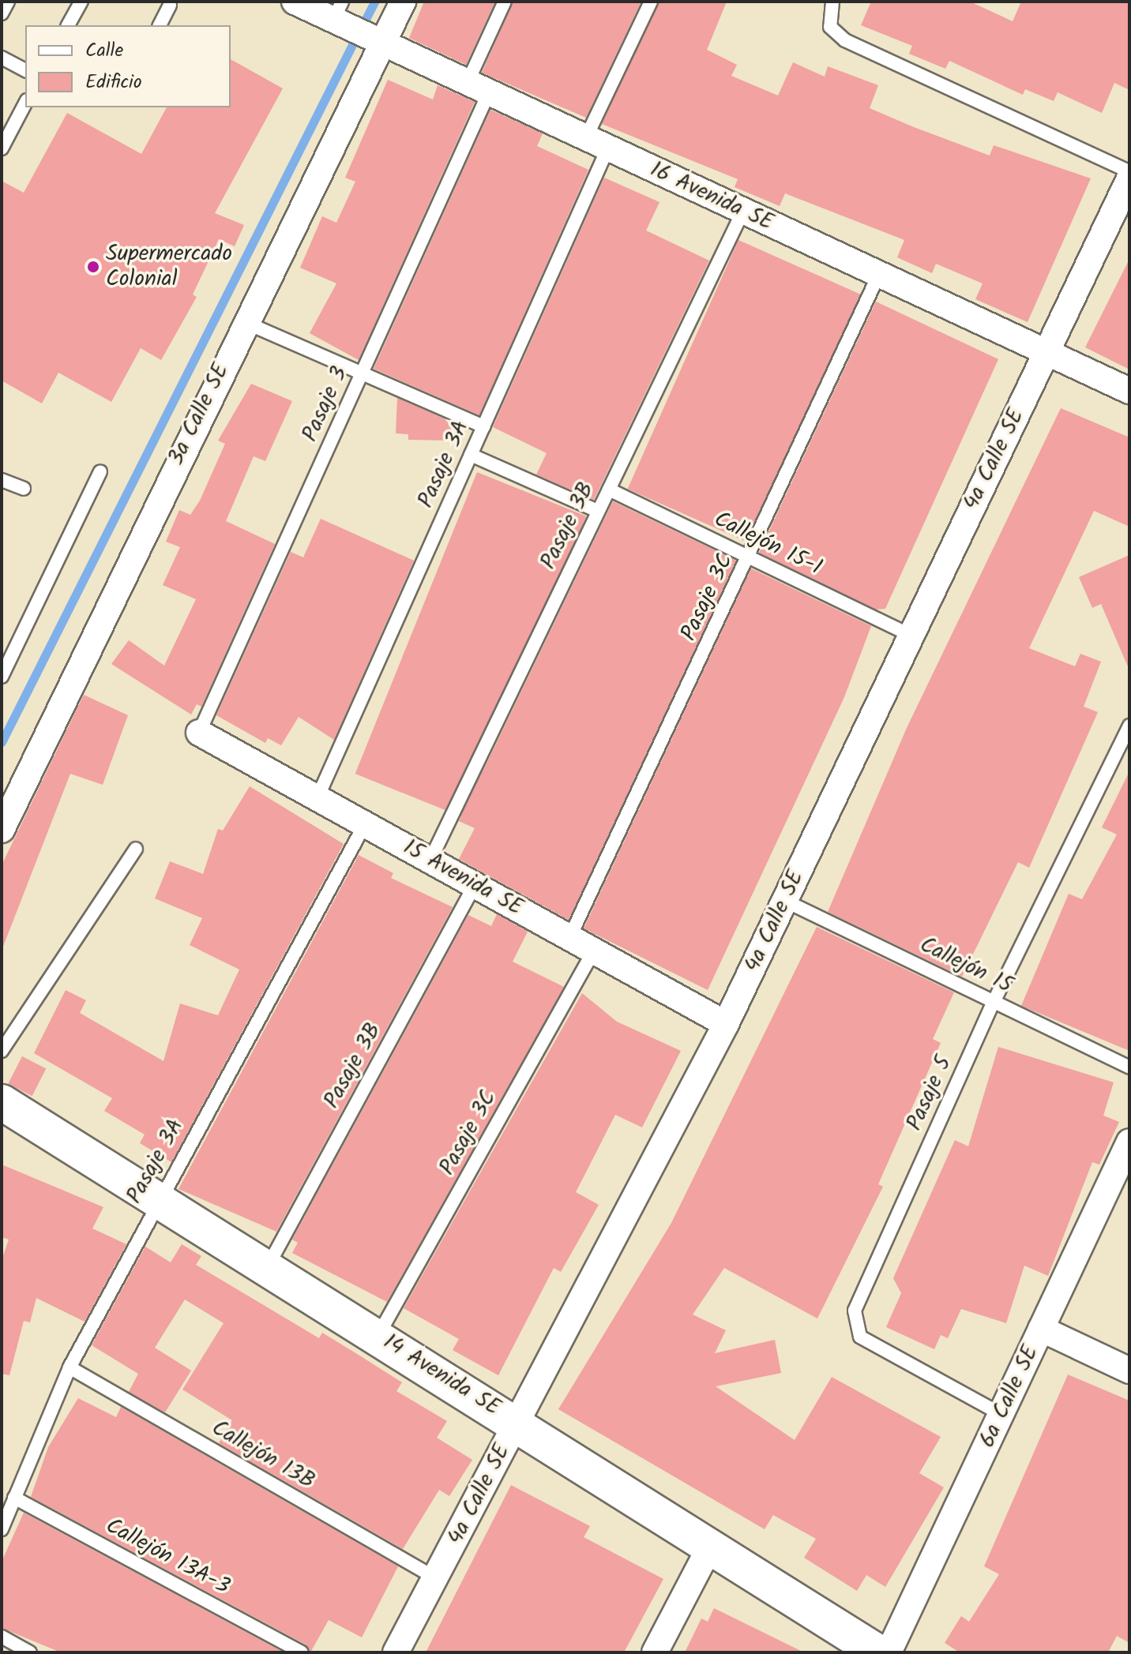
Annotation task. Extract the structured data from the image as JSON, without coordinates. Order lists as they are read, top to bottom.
{
  "streets": {
    "street": [
      "16 Avenida SE",
      "3a Calle SE",
      "4a Calle SE",
      "15 Avenida SE",
      "14 Avenida SE",
      "6a Calle SE"
    ],
    "lane": [
      "Pasaje 3",
      "Pasaje 3A",
      "Pasaje 3B",
      "Callejón 15-1",
      "Pasaje 3C",
      "Callejón 15",
      "Pasaje 5",
      "Callejón 13B",
      "Callejón 13A-3"
    ]
  },
  "crossings": [
    ["16 Avenida SE", "Pasaje 3"],
    ["16 Avenida SE", "3a Calle SE"],
    ["16 Avenida SE", "4a Calle SE"],
    ["16 Avenida SE", "Pasaje 3A"],
    ["16 Avenida SE", "Pasaje 3B"],
    ["16 Avenida SE", "Pasaje 3C"],
    ["Pasaje 3", "15 Avenida SE"],
    ["4a Calle SE", "Callejón 15-1"],
    ["4a Calle SE", "15 Avenida SE"],
    ["4a Calle SE", "Callejón 15"],
    ["4a Calle SE", "14 Avenida SE"],
    ["4a Calle SE", "Callejón 13B"],
    ["Pasaje 3A", "15 Avenida SE"],
    ["Pasaje 3A", "14 Avenida SE"],
    ["Pasaje 3A", "Callejón 13B"],
    ["Pasaje 3A", "Callejón 13A-3"],
    ["Pasaje 3B", "Callejón 15-1"],
    ["Pasaje 3B", "15 Avenida SE"],
    ["Pasaje 3B", "14 Avenida SE"],
    ["Callejón 15-1", "Pasaje 3C"],
    ["Pasaje 3C", "15 Avenida SE"],
    ["Pasaje 3C", "14 Avenida SE"],
    ["Callejón 15", "Pasaje 5"],
    ["Pasaje 5", "6a Calle SE"]
  ],
  "places": ["Supermercado Colonial"],
  "legend": ["Calle", "Edificio"]
}
